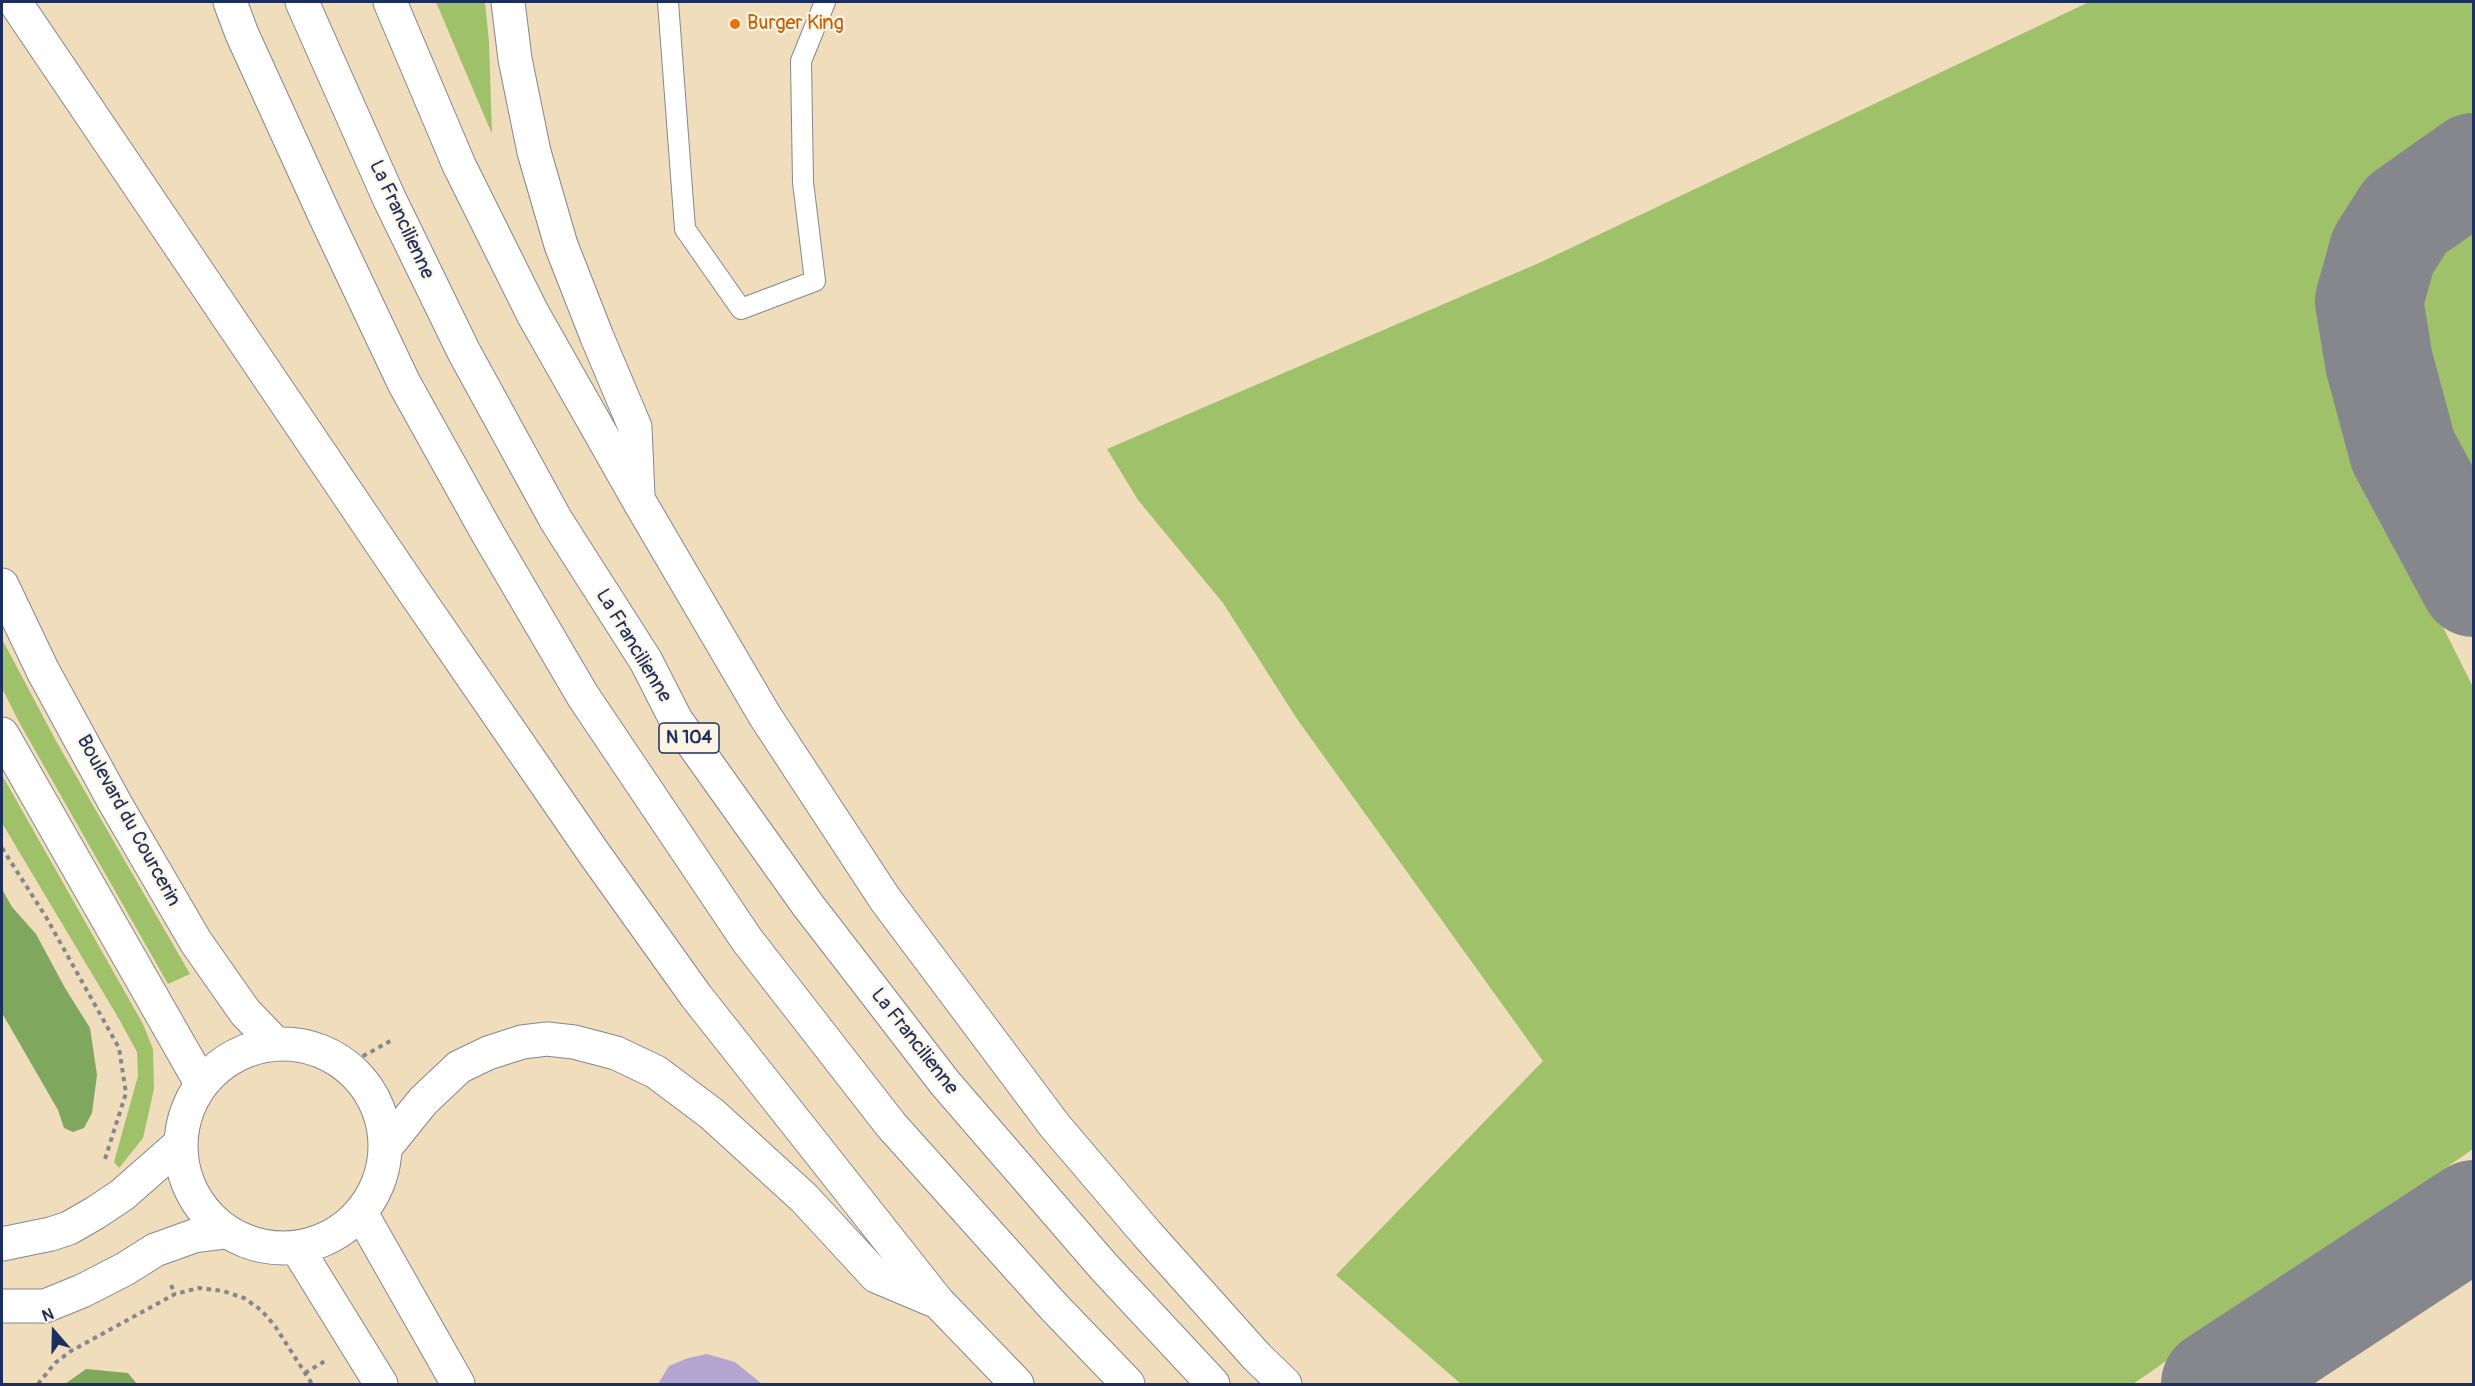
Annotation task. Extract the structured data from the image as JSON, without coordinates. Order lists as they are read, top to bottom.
{
  "streets": {
    "main road": ["La Francilienne", "N 104", "Boulevard du Courcerin"]
  },
  "places": ["Burger King"],
  "north": "top"
}
